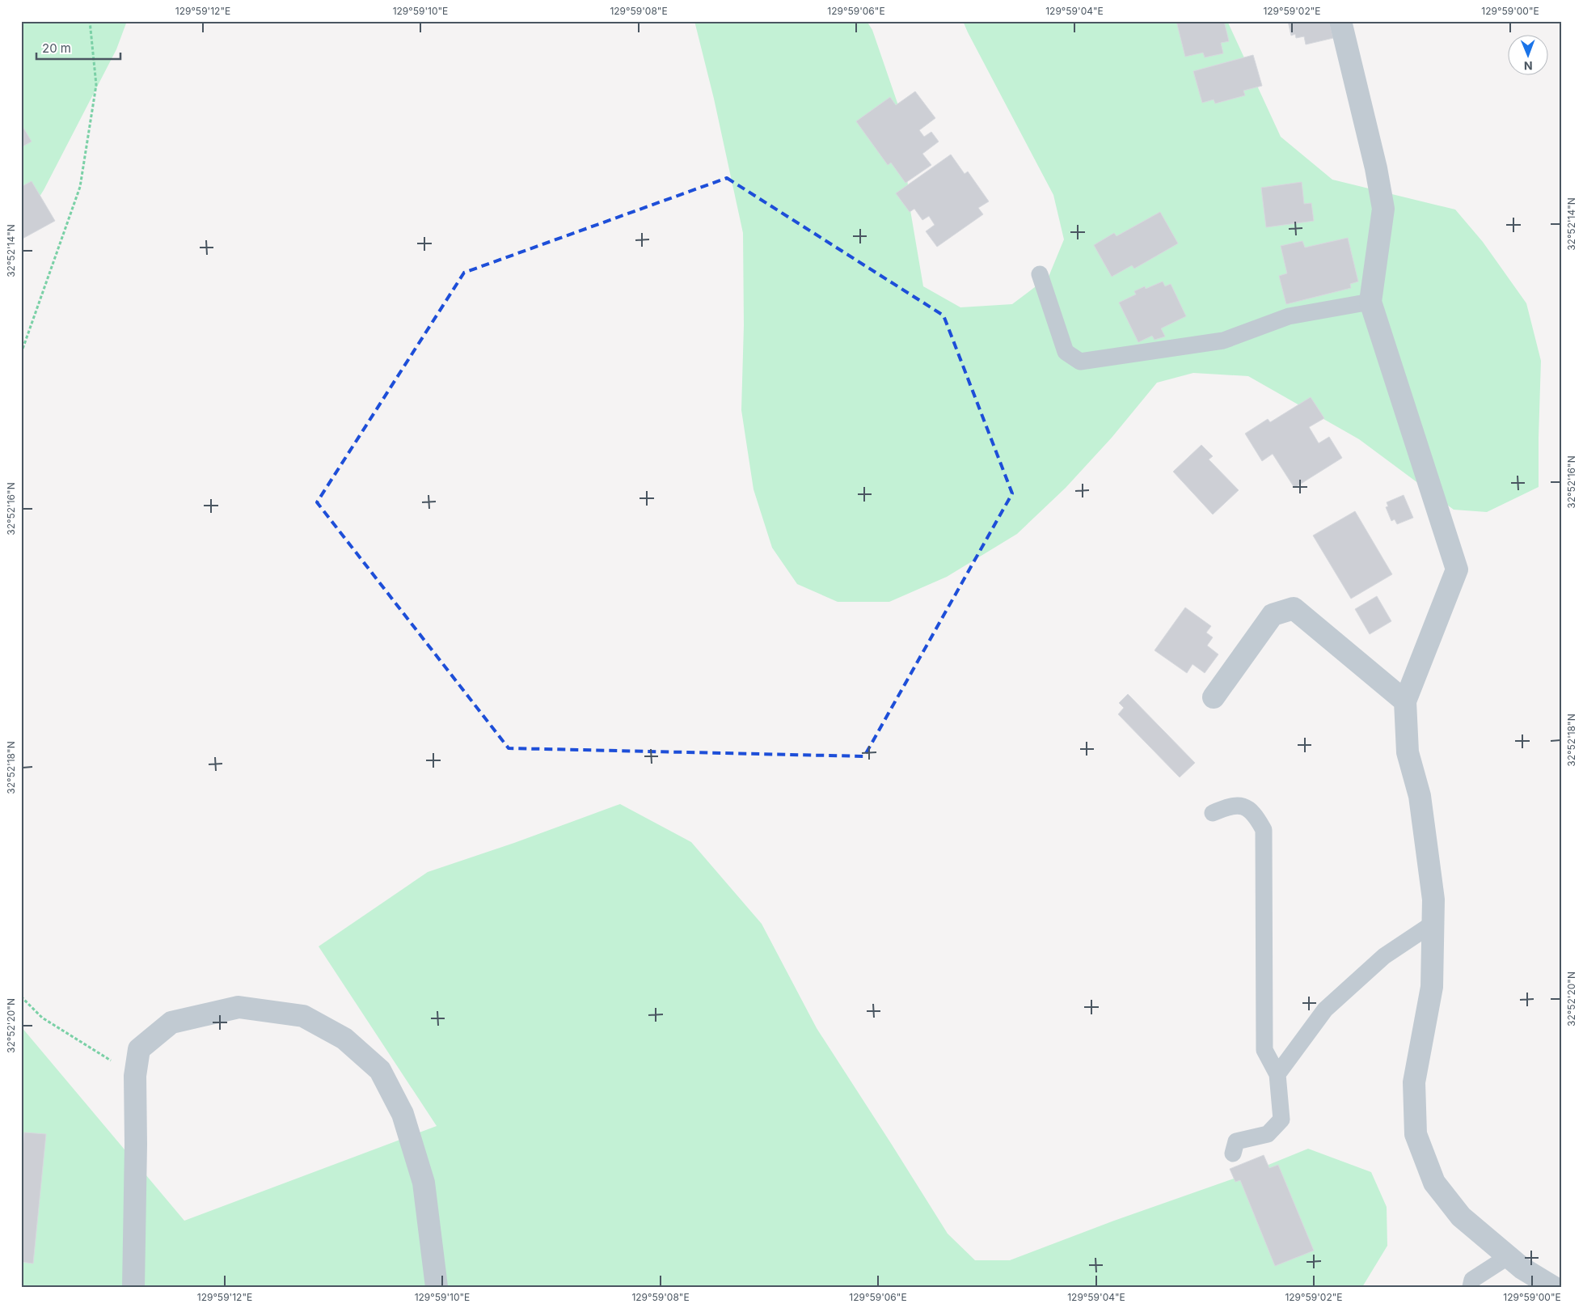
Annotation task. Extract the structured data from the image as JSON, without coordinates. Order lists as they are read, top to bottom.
{
  "scale_bar": "20 m",
  "north": "bottom",
  "coordinates": [
    "129°59'12\"E",
    "129°59'10\"E",
    "129°59'08\"E",
    "129°59'06\"E",
    "129°59'04\"E",
    "129°59'02\"E",
    "129°59'00\"E",
    "32°52'14\"N",
    "32°52'16\"N",
    "32°52'18\"N",
    "32°52'20\"N"
  ]
}
